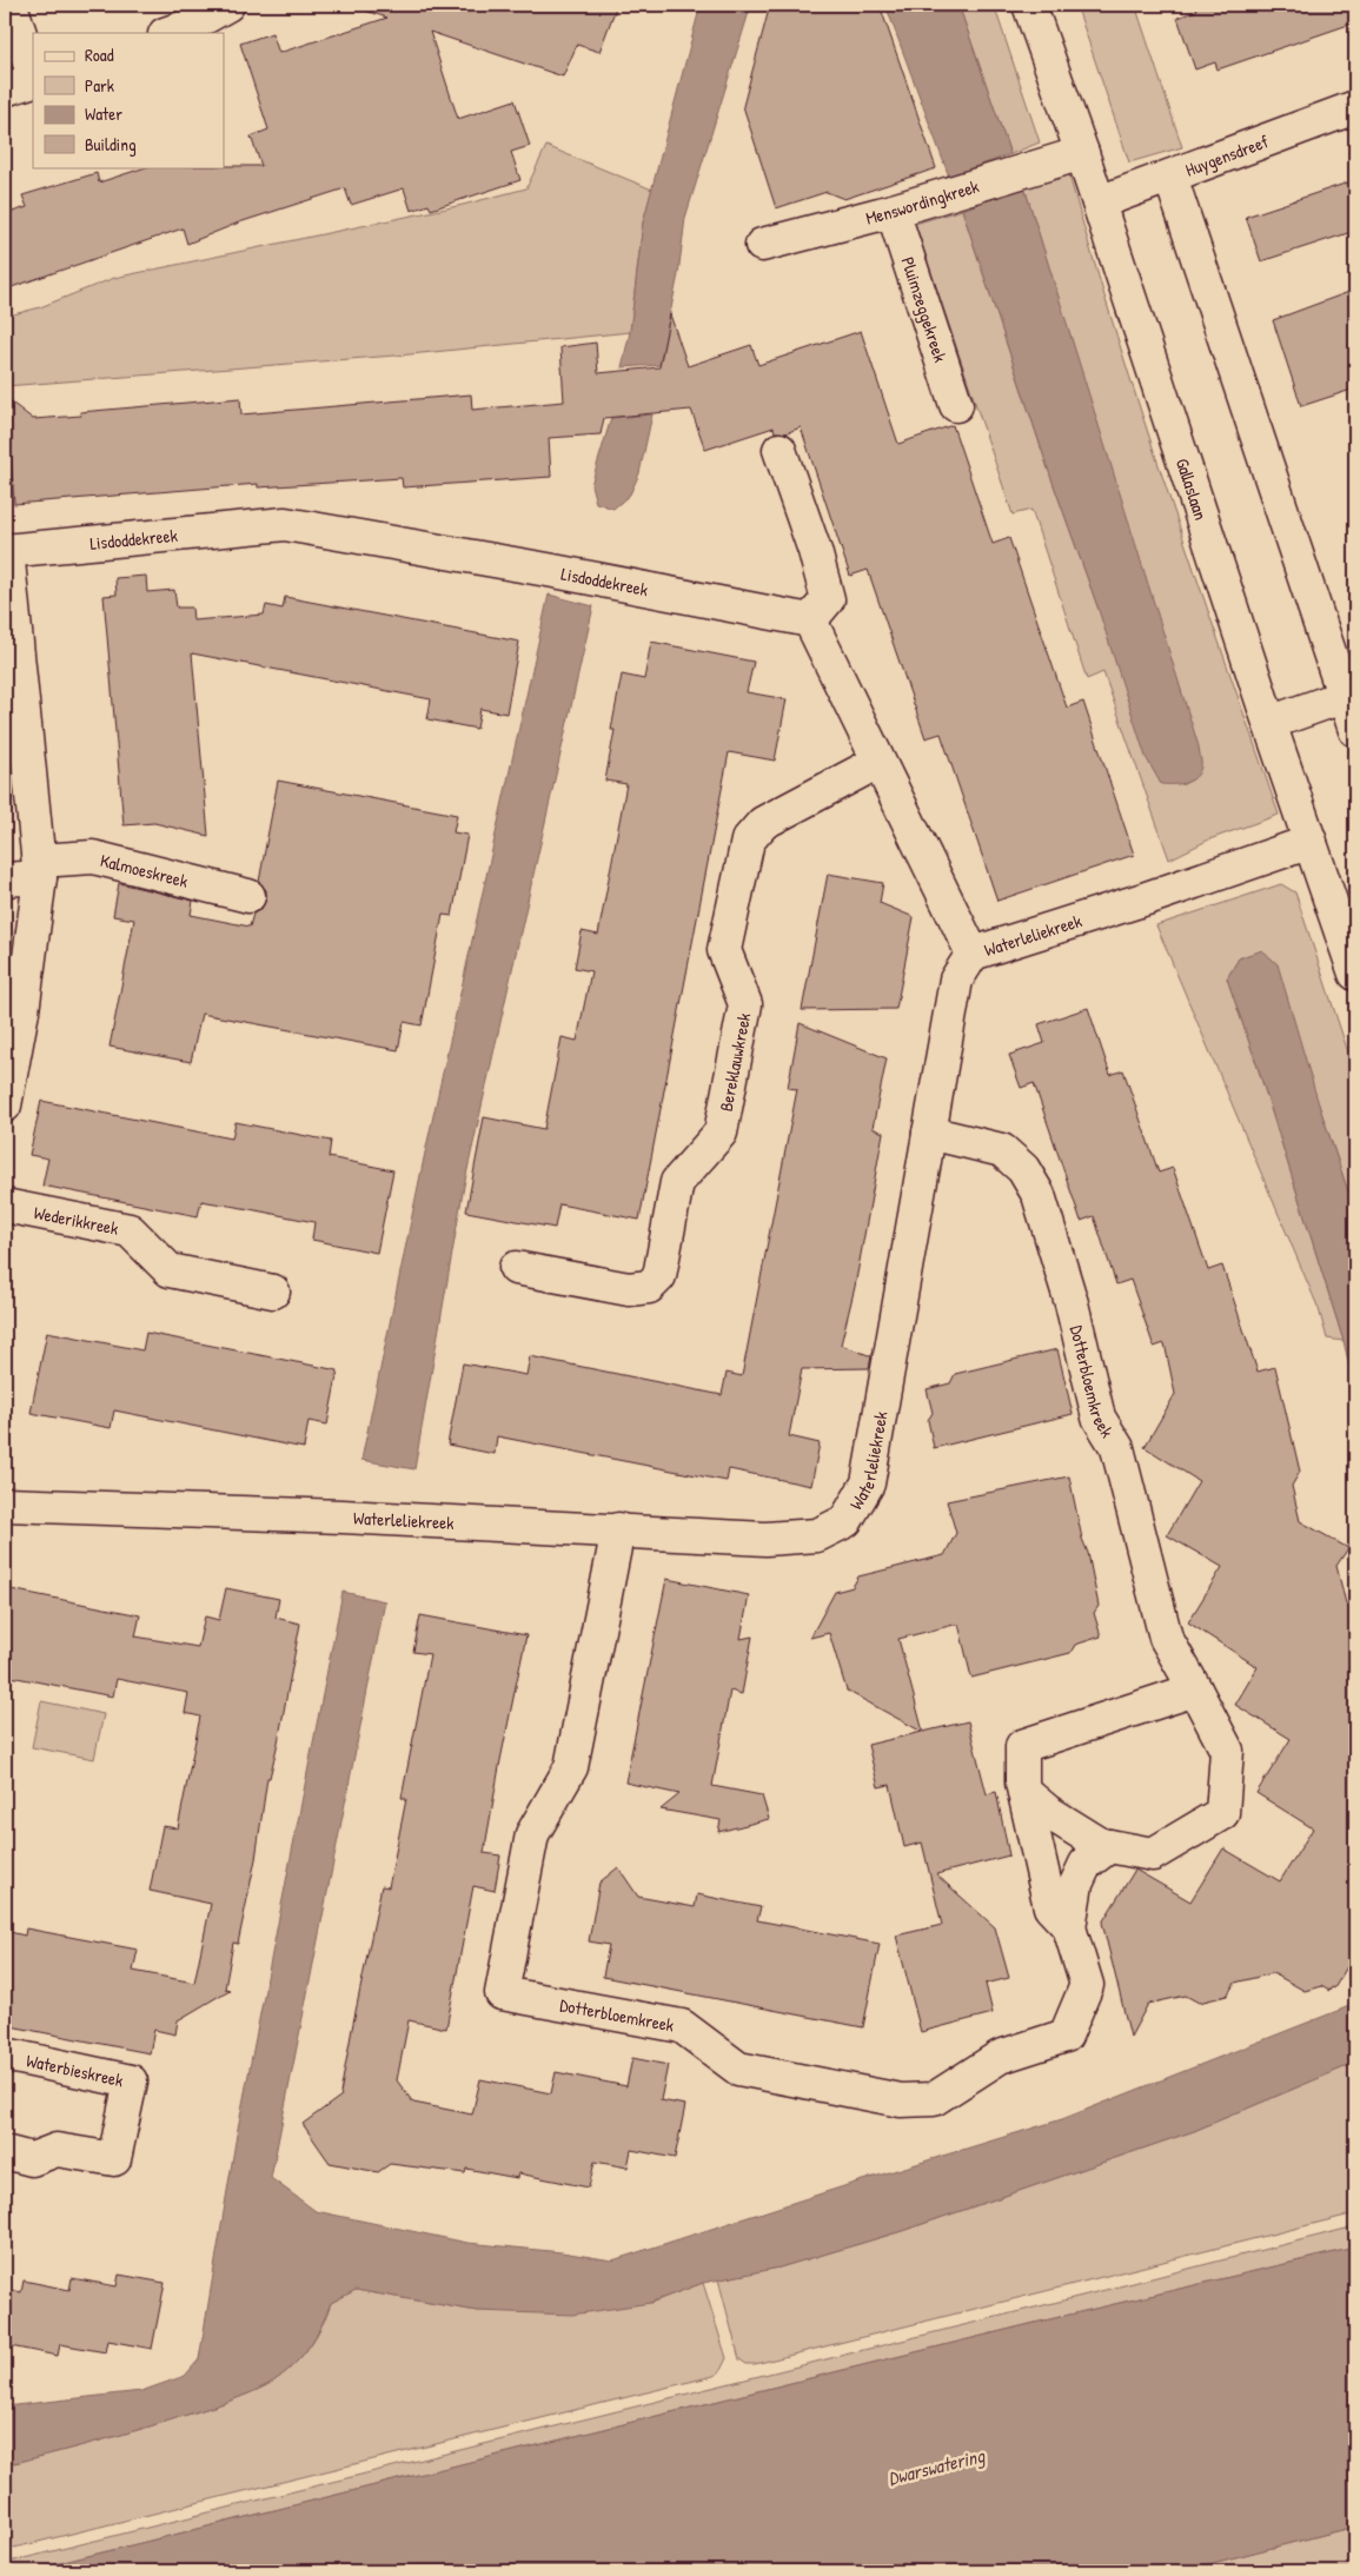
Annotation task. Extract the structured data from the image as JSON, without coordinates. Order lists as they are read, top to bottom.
{
  "streets": {
    "street": [
      "Huygensdreef",
      "Menswordingkreek",
      "Pluimzeggekreek",
      "Gallaslaan",
      "Lisdoddekreek",
      "Kalmoeskreek",
      "Waterleliekreek",
      "Bereklauwkreek",
      "Wederikkreek",
      "Dotterbloemkreek",
      "Waterbieskreek"
    ]
  },
  "crossings": [
    ["Huygensdreef", "Gallaslaan"],
    ["Menswordingkreek", "Pluimzeggekreek"],
    ["Menswordingkreek", "Gallaslaan"],
    ["Gallaslaan", "Waterleliekreek"],
    ["Lisdoddekreek", "Kalmoeskreek"],
    ["Waterleliekreek", "Dotterbloemkreek"]
  ],
  "water": ["Dwarswatering"],
  "legend": [
    "Road",
    "Park",
    "Water",
    "Building"
  ]
}
